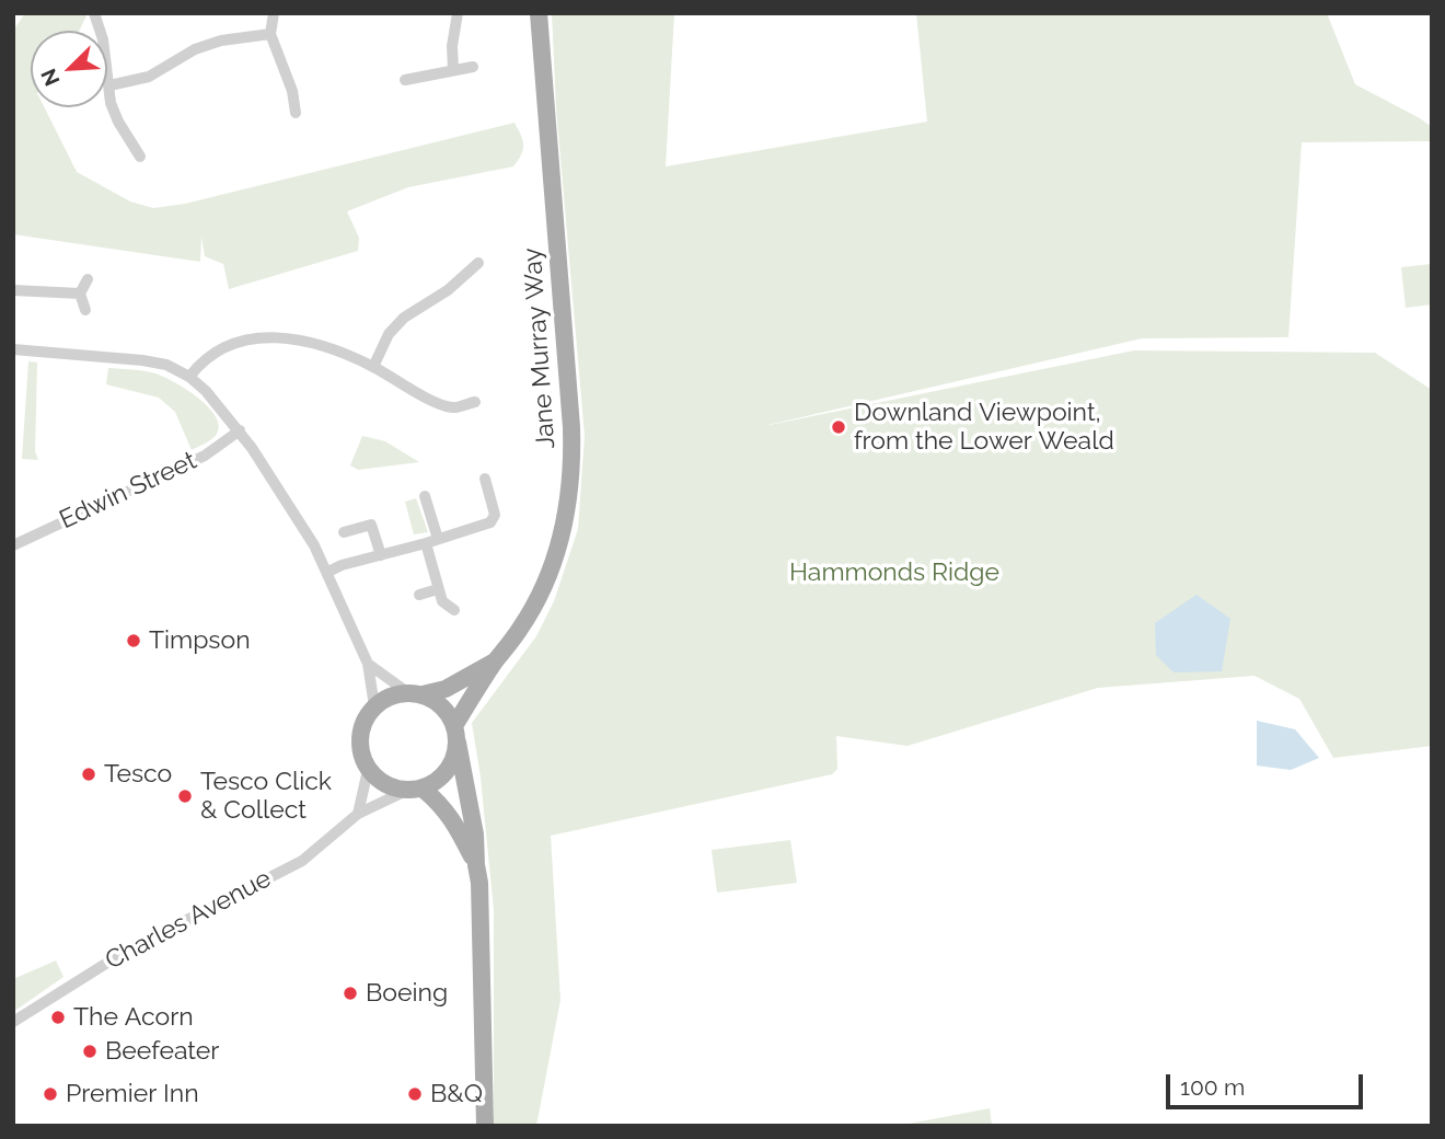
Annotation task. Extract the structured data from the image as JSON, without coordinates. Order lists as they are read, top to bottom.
{
  "streets": {
    "main road": ["Jane Murray Way"],
    "street": ["Edwin Street", "Charles Avenue"]
  },
  "crossings": [
    ["Jane Murray Way", "Charles Avenue"]
  ],
  "parks": ["Hammonds Ridge"],
  "places": [
    "Downland Viewpoint, from the Lower Weald",
    "Timpson",
    "Tesco",
    "Tesco Click & Collect",
    "Boeing",
    "The Acorn",
    "Beefeater",
    "Premier Inn",
    "B&Q"
  ],
  "scale_bar": "100 m",
  "north": "bottom left"
}
